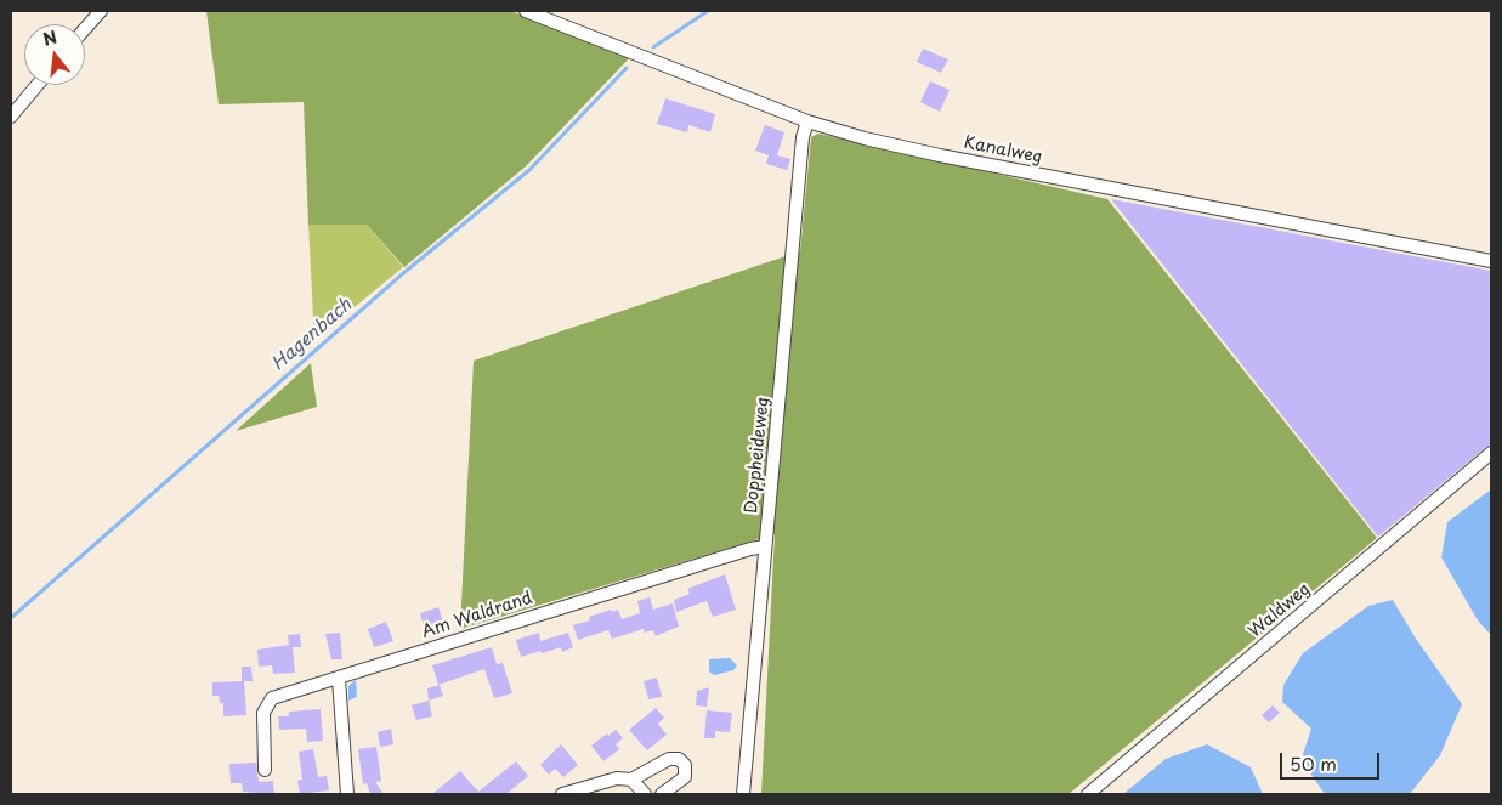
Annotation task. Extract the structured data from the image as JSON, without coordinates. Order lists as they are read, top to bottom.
{
  "streets": {
    "street": [
      "Kanalweg",
      "Doppheideweg",
      "Waldweg",
      "Am Waldrand"
    ]
  },
  "crossings": [
    ["Kanalweg", "Doppheideweg"],
    ["Doppheideweg", "Am Waldrand"]
  ],
  "water": ["Hagenbach"],
  "scale_bar": "50 m",
  "north": "top"
}
